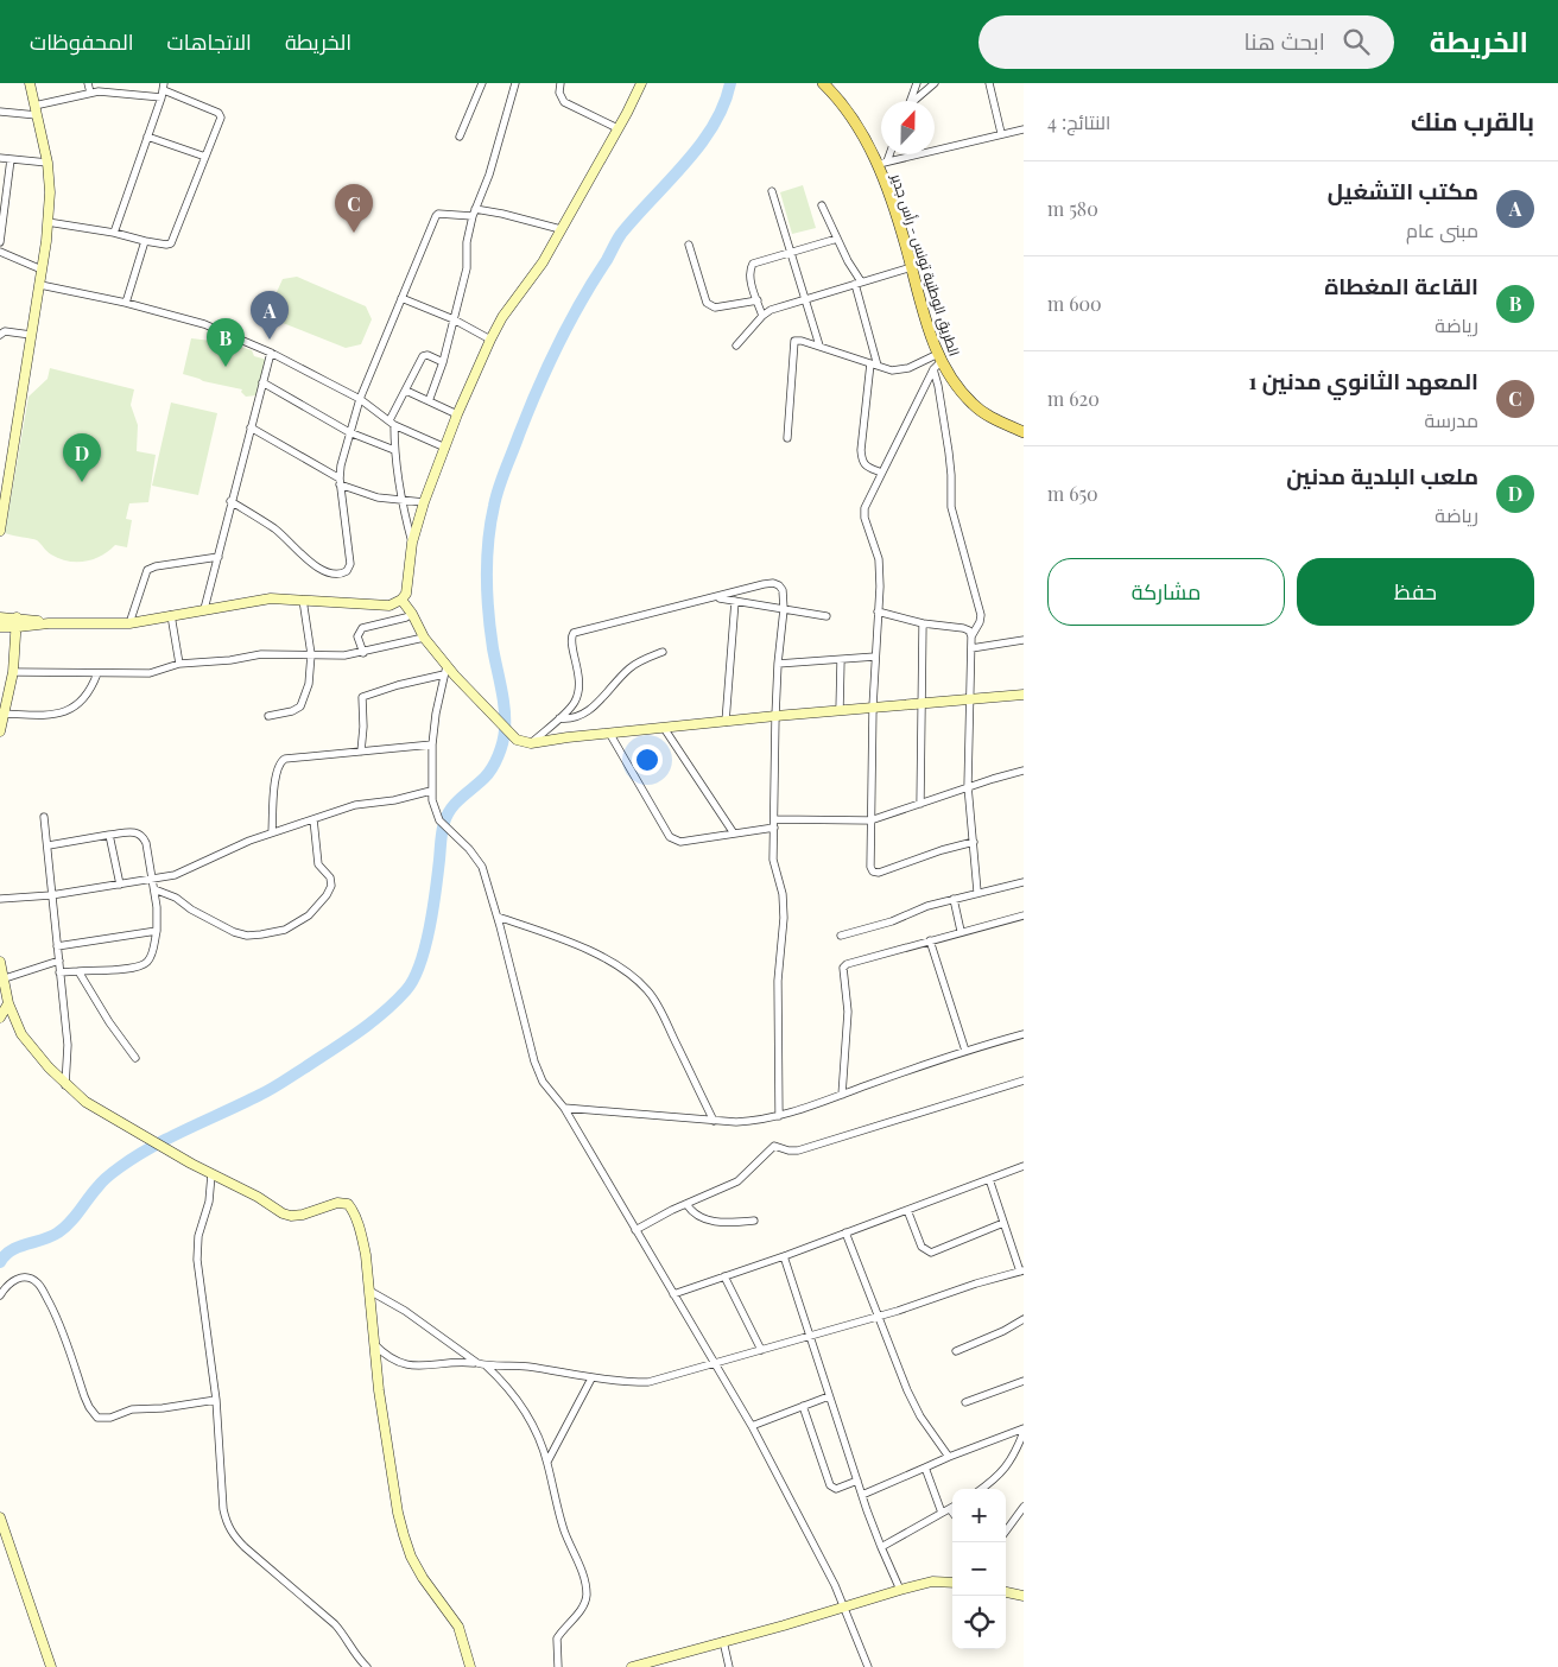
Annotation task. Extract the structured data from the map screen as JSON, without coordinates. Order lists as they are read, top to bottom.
{
  "streets": {
    "main road": ["الطريق الوطنية تونس - رأس جدير"]
  },
  "north": "top",
  "page": {
    "header": "الخريطة",
    "search": "ابحث هنا",
    "nav": ["الخريطة", "الاتجاهات", "المحفوظات"],
    "heading": ["بالقرب منك", "النتائج: 4"],
    "list": [
      {
        "mark": "A",
        "name": "مكتب التشغيل",
        "note": "مبنى عام",
        "value": "580 m"
      },
      {
        "mark": "B",
        "name": "القاعة المغطاة",
        "note": "رياضة",
        "value": "600 m"
      },
      {
        "mark": "C",
        "name": "المعهد الثانوي مدنين 1",
        "note": "مدرسة",
        "value": "620 m"
      },
      {
        "mark": "D",
        "name": "ملعب البلدية مدنين",
        "note": "رياضة",
        "value": "650 m"
      }
    ],
    "pins": [
      "C",
      "A",
      "B",
      "D"
    ],
    "buttons": ["حفظ", "مشاركة"],
    "map_buttons": ["+", "−"]
  }
}
